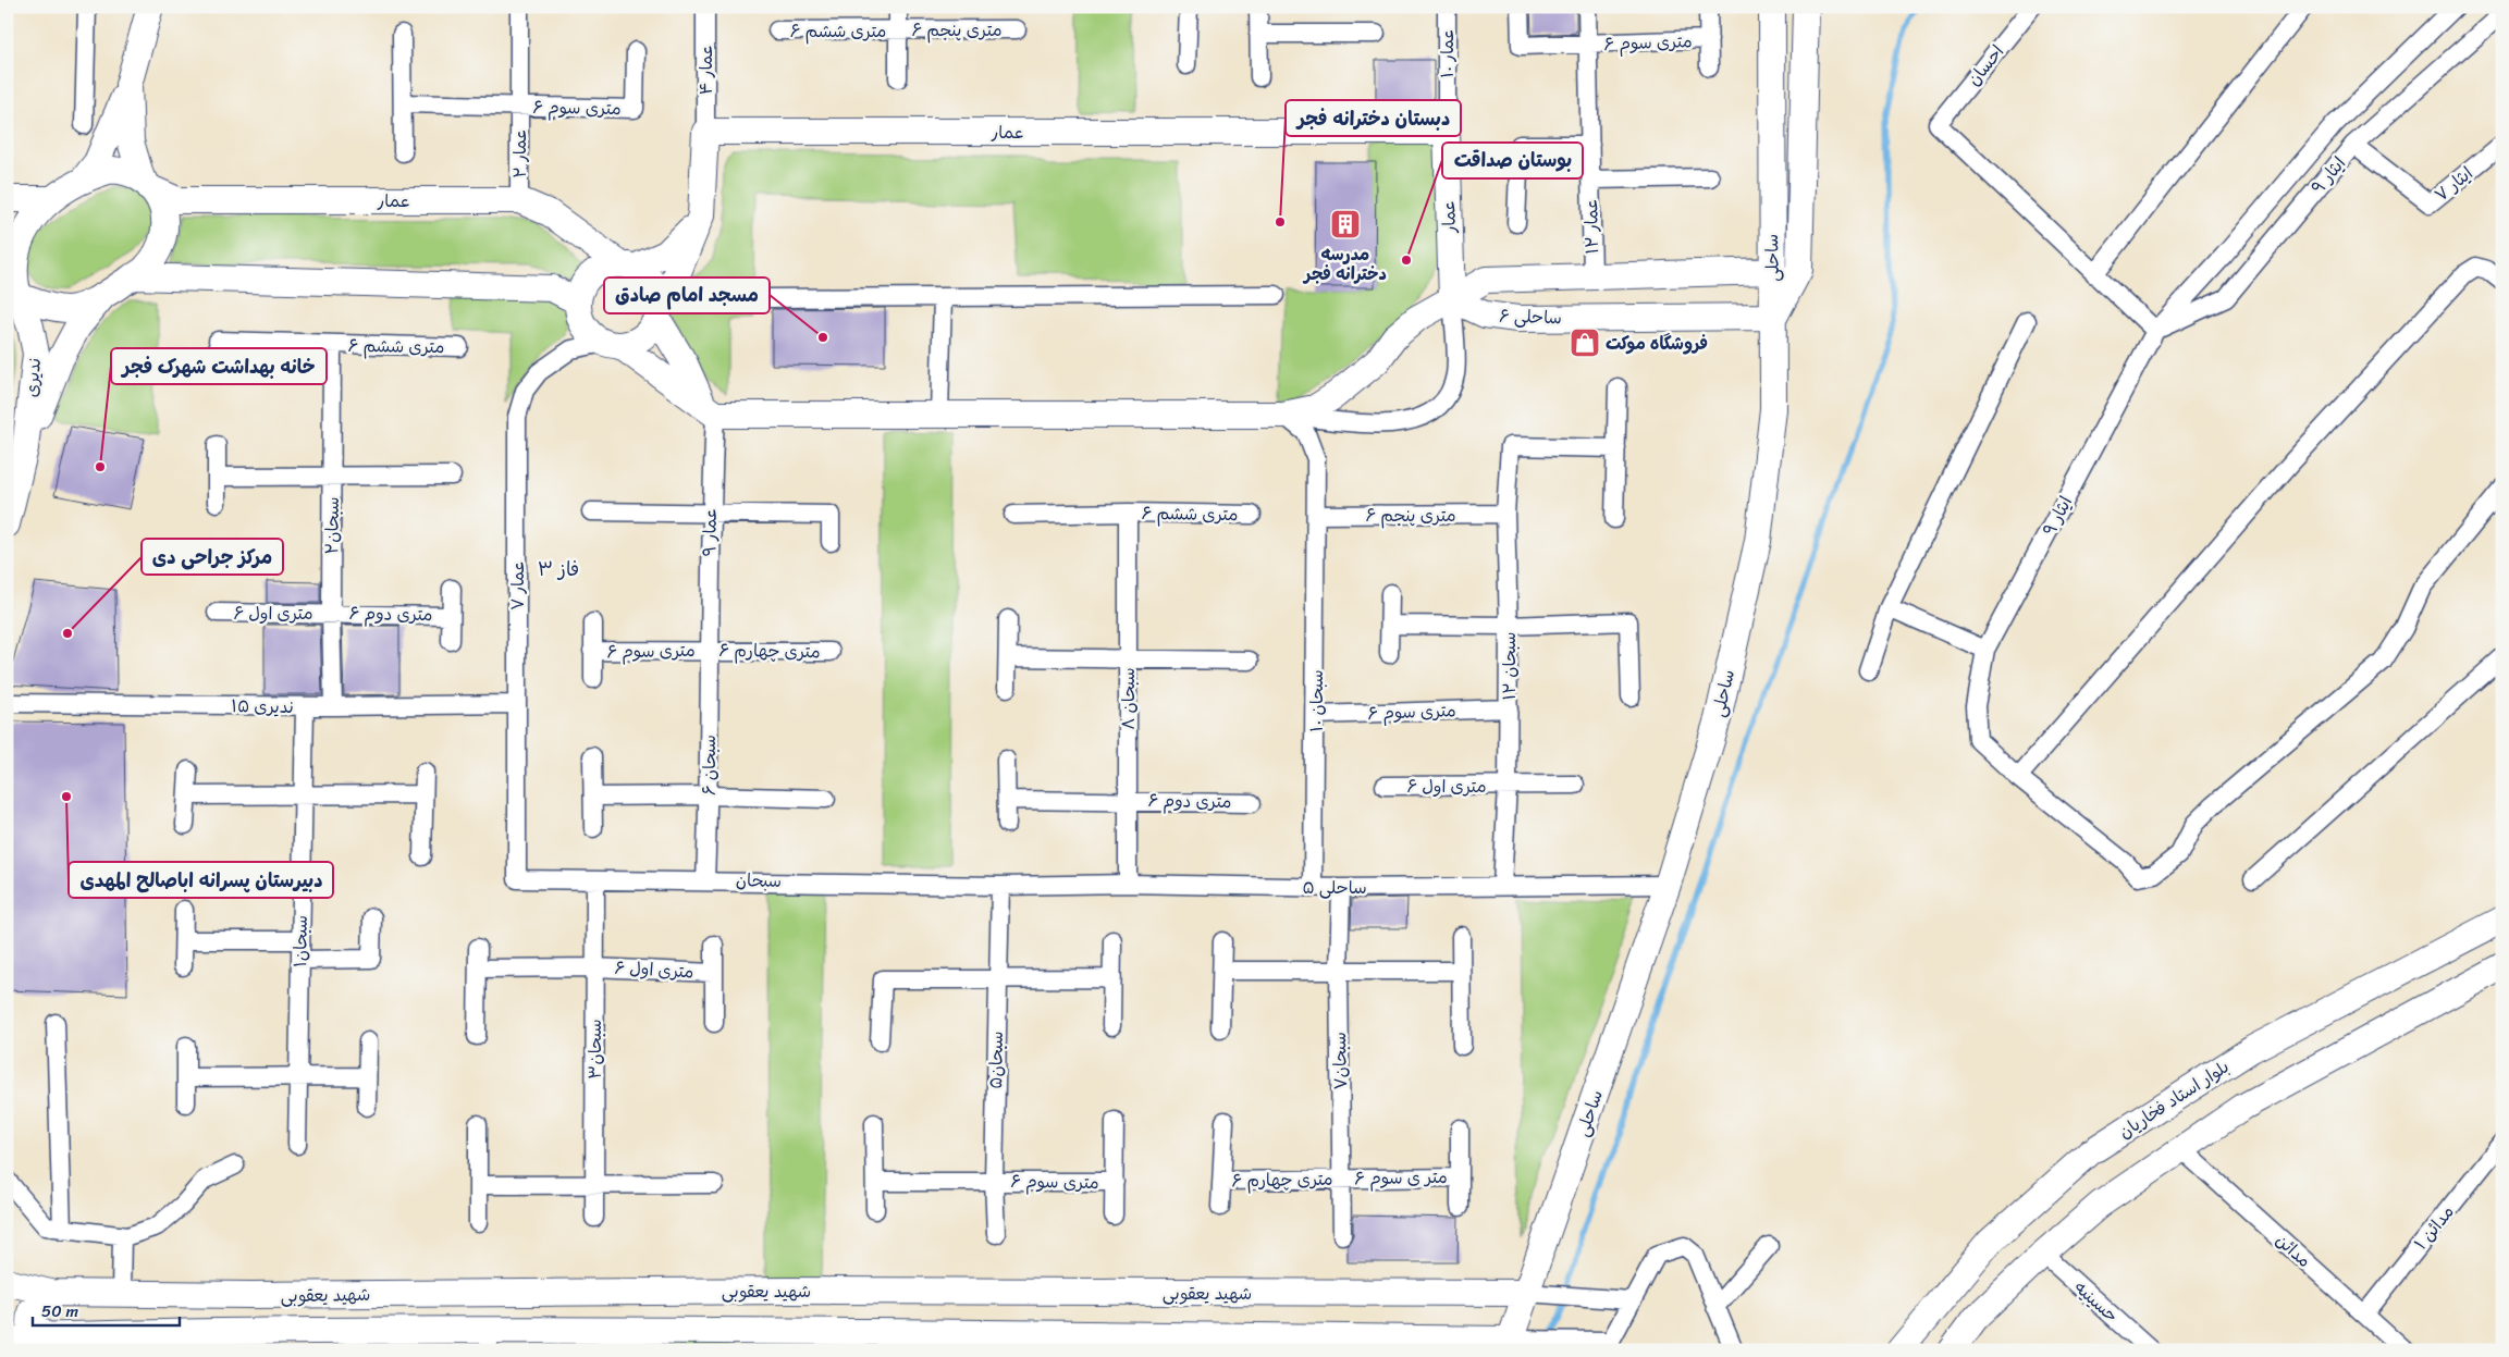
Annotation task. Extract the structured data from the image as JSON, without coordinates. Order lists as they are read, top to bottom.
{
  "streets": {
    "street": [
      "۶ متری پنجم",
      "۶ متری ششم",
      "۶ متری سوم",
      "عمار ۱۰",
      "احسان",
      "عمار ۴",
      "عمار",
      "عمار ۲",
      "ایثار ۹",
      "ایثار ۷",
      "عمار ۱۲",
      "ساحلی",
      "ساحلی ۶",
      "ندیری",
      "سبحان۲",
      "عمار ۹",
      "عمار ۷",
      "۶ متری اول",
      "۶ متری دوم",
      "۶ متری چهارم",
      "سبحان ۱۲",
      "سبحان ۸",
      "سبحان ۱۰",
      "ندیری ۱۵",
      "سبحان ۶",
      "سبحان",
      "ساحلی ۵",
      "سبحان۱",
      "سبحان۳",
      "سبحان۵",
      "سبحان۷",
      "بلوار استاد فخاریان",
      "۶ متر ی سوم",
      "مدائن ۱",
      "مدائن",
      "شهید یعقوبی",
      "حسینیه"
    ]
  },
  "crossings": [
    ["۶ متری پنجم", "۶ متری ششم"],
    ["۶ متری پنجم", "سبحان ۱۲"],
    ["۶ متری پنجم", "سبحان ۱۰"],
    ["۶ متری ششم", "سبحان۲"],
    ["۶ متری ششم", "سبحان ۸"],
    ["۶ متری سوم", "عمار ۲"],
    ["۶ متری سوم", "عمار ۱۲"],
    ["۶ متری سوم", "عمار ۹"],
    ["۶ متری سوم", "۶ متری چهارم"],
    ["۶ متری سوم", "سبحان ۱۲"],
    ["۶ متری سوم", "سبحان ۱۰"],
    ["۶ متری سوم", "سبحان ۶"],
    ["۶ متری سوم", "سبحان۵"],
    ["عمار ۱۰", "عمار"],
    ["عمار ۴", "عمار"],
    ["عمار", "عمار ۲"],
    ["عمار", "ساحلی ۶"],
    ["عمار", "ندیری"],
    ["عمار", "عمار ۷"],
    ["ایثار ۹", "ایثار ۷"],
    ["عمار ۱۲", "ساحلی ۶"],
    ["ساحلی", "ساحلی ۶"],
    ["ساحلی", "ساحلی ۵"],
    ["ساحلی", "شهید یعقوبی"],
    ["سبحان۲", "۶ متری اول"],
    ["سبحان۲", "۶ متری دوم"],
    ["سبحان۲", "ندیری ۱۵"],
    ["عمار ۹", "۶ متری چهارم"],
    ["عمار ۹", "سبحان ۶"],
    ["عمار ۷", "ندیری ۱۵"],
    ["عمار ۷", "سبحان"],
    ["۶ متری اول", "۶ متری دوم"],
    ["۶ متری اول", "سبحان ۱۲"],
    ["۶ متری اول", "سبحان۳"],
    ["۶ متری دوم", "سبحان ۸"],
    ["۶ متری چهارم", "سبحان ۶"],
    ["۶ متری چهارم", "سبحان۷"],
    ["۶ متری چهارم", "۶ متر ی سوم"],
    ["سبحان ۱۲", "ساحلی ۵"],
    ["سبحان ۸", "ساحلی ۵"],
    ["سبحان ۱۰", "ساحلی ۵"],
    ["ندیری ۱۵", "سبحان۱"],
    ["سبحان ۶", "سبحان"],
    ["سبحان", "ساحلی ۵"],
    ["سبحان", "سبحان۳"],
    ["سبحان", "سبحان۵"],
    ["ساحلی ۵", "سبحان۵"],
    ["ساحلی ۵", "سبحان۷"],
    ["سبحان۷", "۶ متر ی سوم"],
    ["مدائن ۱", "مدائن"]
  ],
  "districts": ["فاز ۳"],
  "places": {
    "other": [
      "دبستان دخترانه فجر",
      "بوستان صداقت",
      "مسجد امام صادق",
      "خانه بهداشت شهرک فجر",
      "مرکز جراحی دی",
      "دبیرستان پسرانه اباصالح المهدی"
    ],
    "building": ["مدرسه دخترانه فجر"],
    "shop": ["فروشگاه موکت"]
  },
  "scale_bar": "50 m"
}
